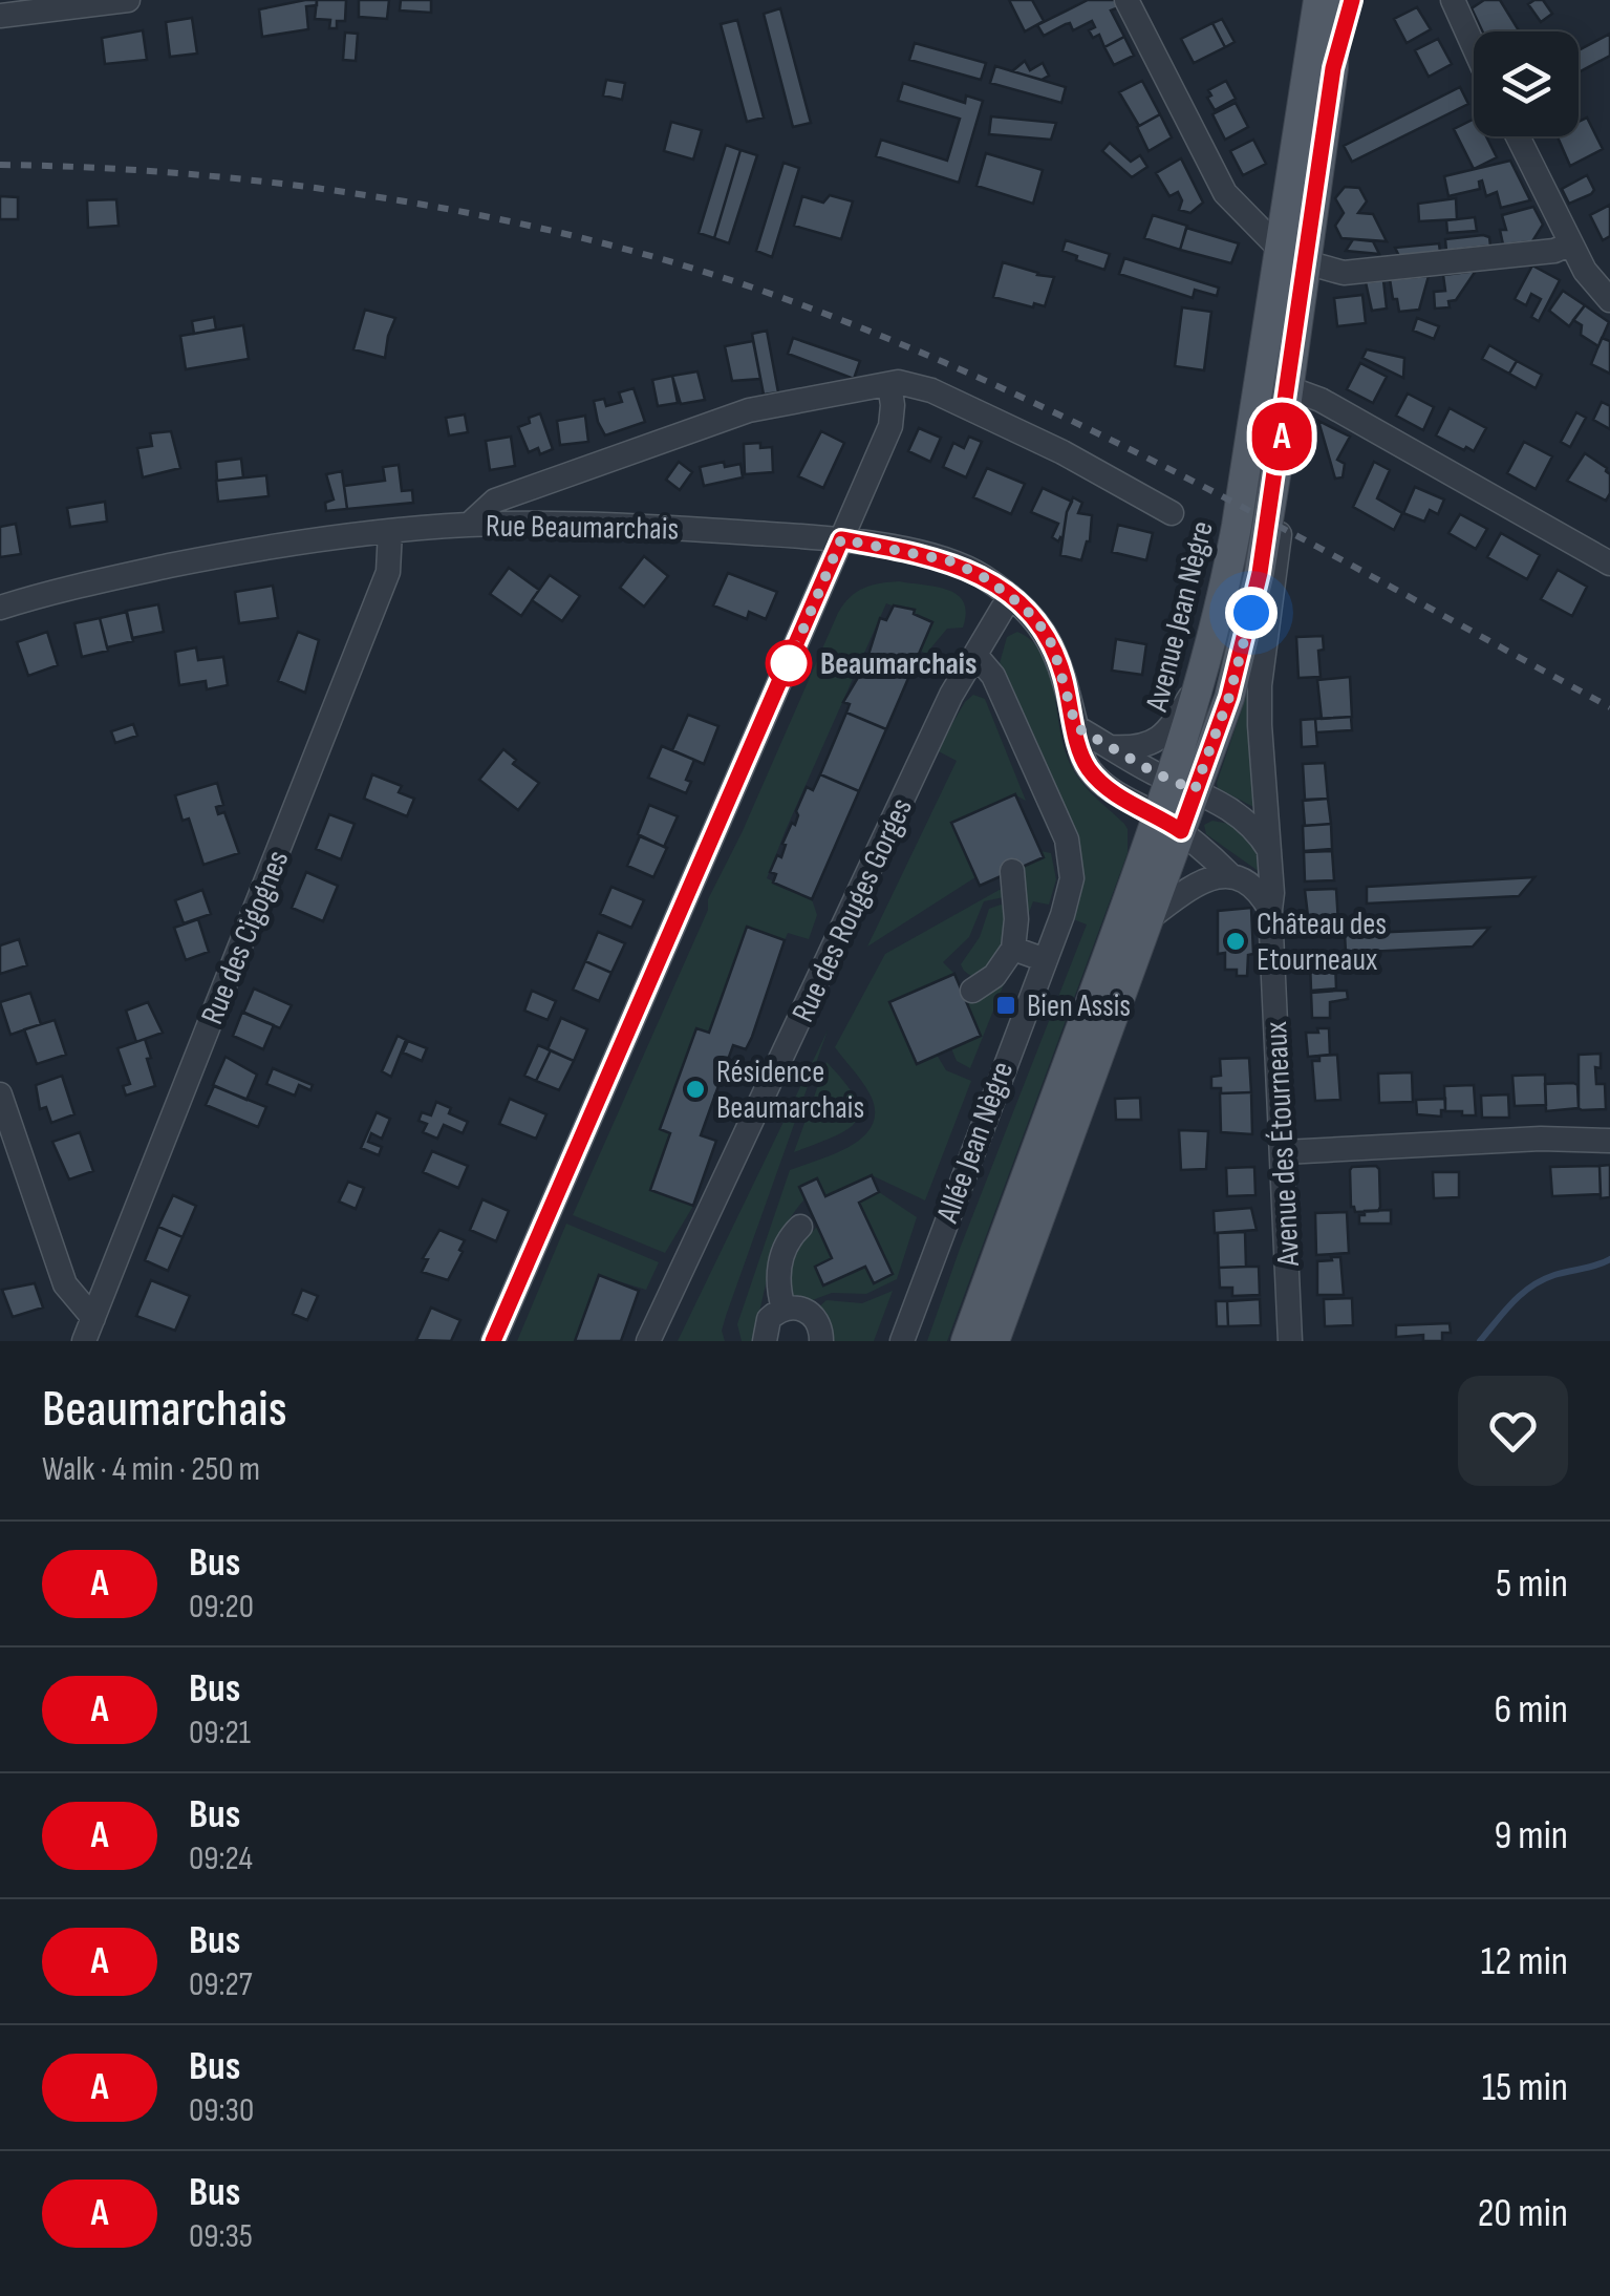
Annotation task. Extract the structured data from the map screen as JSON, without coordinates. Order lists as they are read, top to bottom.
{
  "streets": {
    "main road": ["Avenue Jean Nègre"],
    "street": [
      "Rue Beaumarchais",
      "Rue des Rouges Gorges",
      "Rue des Cigognes",
      "Allée Jean Nègre",
      "Avenue des Étourneaux"
    ]
  },
  "crossings": [
    ["Rue Beaumarchais", "Avenue Jean Nègre"],
    ["Rue Beaumarchais", "Rue des Rouges Gorges"],
    ["Rue Beaumarchais", "Rue des Cigognes"],
    ["Rue Beaumarchais", "Avenue des Étourneaux"],
    ["Avenue Jean Nègre", "Avenue des Étourneaux"],
    ["Rue des Rouges Gorges", "Allée Jean Nègre"]
  ],
  "places": {
    "other": ["Beaumarchais", "Château des Etourneaux", "Résidence Beaumarchais"],
    "transit": ["Bien Assis"]
  },
  "lines": ["bus line A"],
  "page": {
    "on_map": "A",
    "heading": ["Beaumarchais", "Walk · 4 min · 250 m"],
    "list": [
      {
        "mark": "A",
        "name": "Bus",
        "note": "09:20",
        "value": "5 min"
      },
      {
        "mark": "A",
        "name": "Bus",
        "note": "09:21",
        "value": "6 min"
      },
      {
        "mark": "A",
        "name": "Bus",
        "note": "09:24",
        "value": "9 min"
      },
      {
        "mark": "A",
        "name": "Bus",
        "note": "09:27",
        "value": "12 min"
      },
      {
        "mark": "A",
        "name": "Bus",
        "note": "09:30",
        "value": "15 min"
      },
      {
        "mark": "A",
        "name": "Bus",
        "note": "09:35",
        "value": "20 min"
      }
    ]
  }
}
